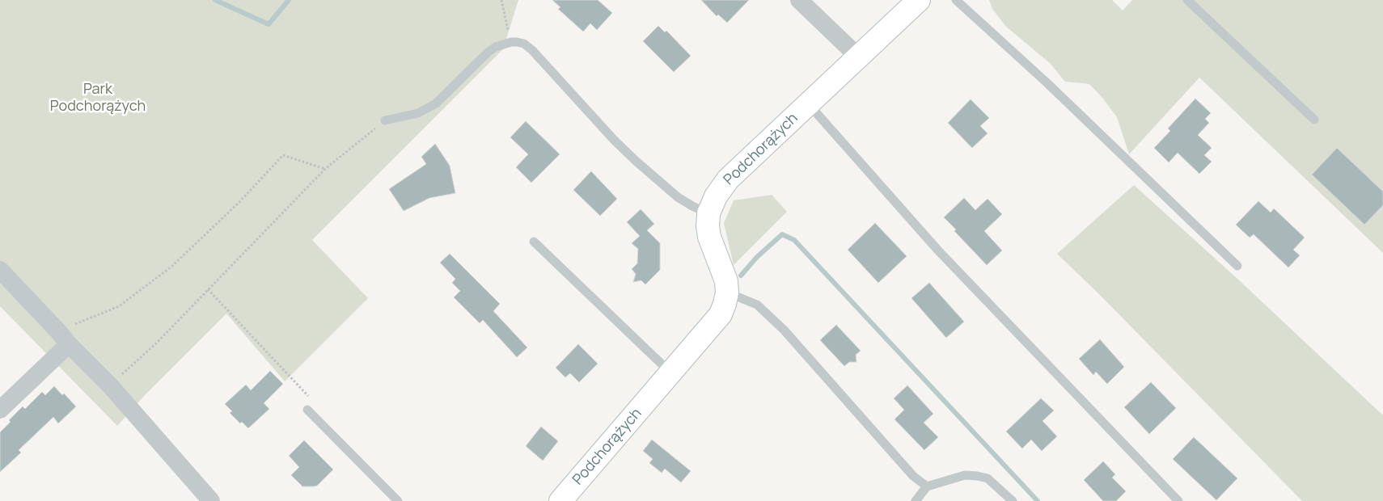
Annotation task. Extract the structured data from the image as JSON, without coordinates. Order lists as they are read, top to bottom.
{
  "streets": {
    "street": ["Podchorążych"]
  },
  "parks": ["Park Podchorążych"]
}
